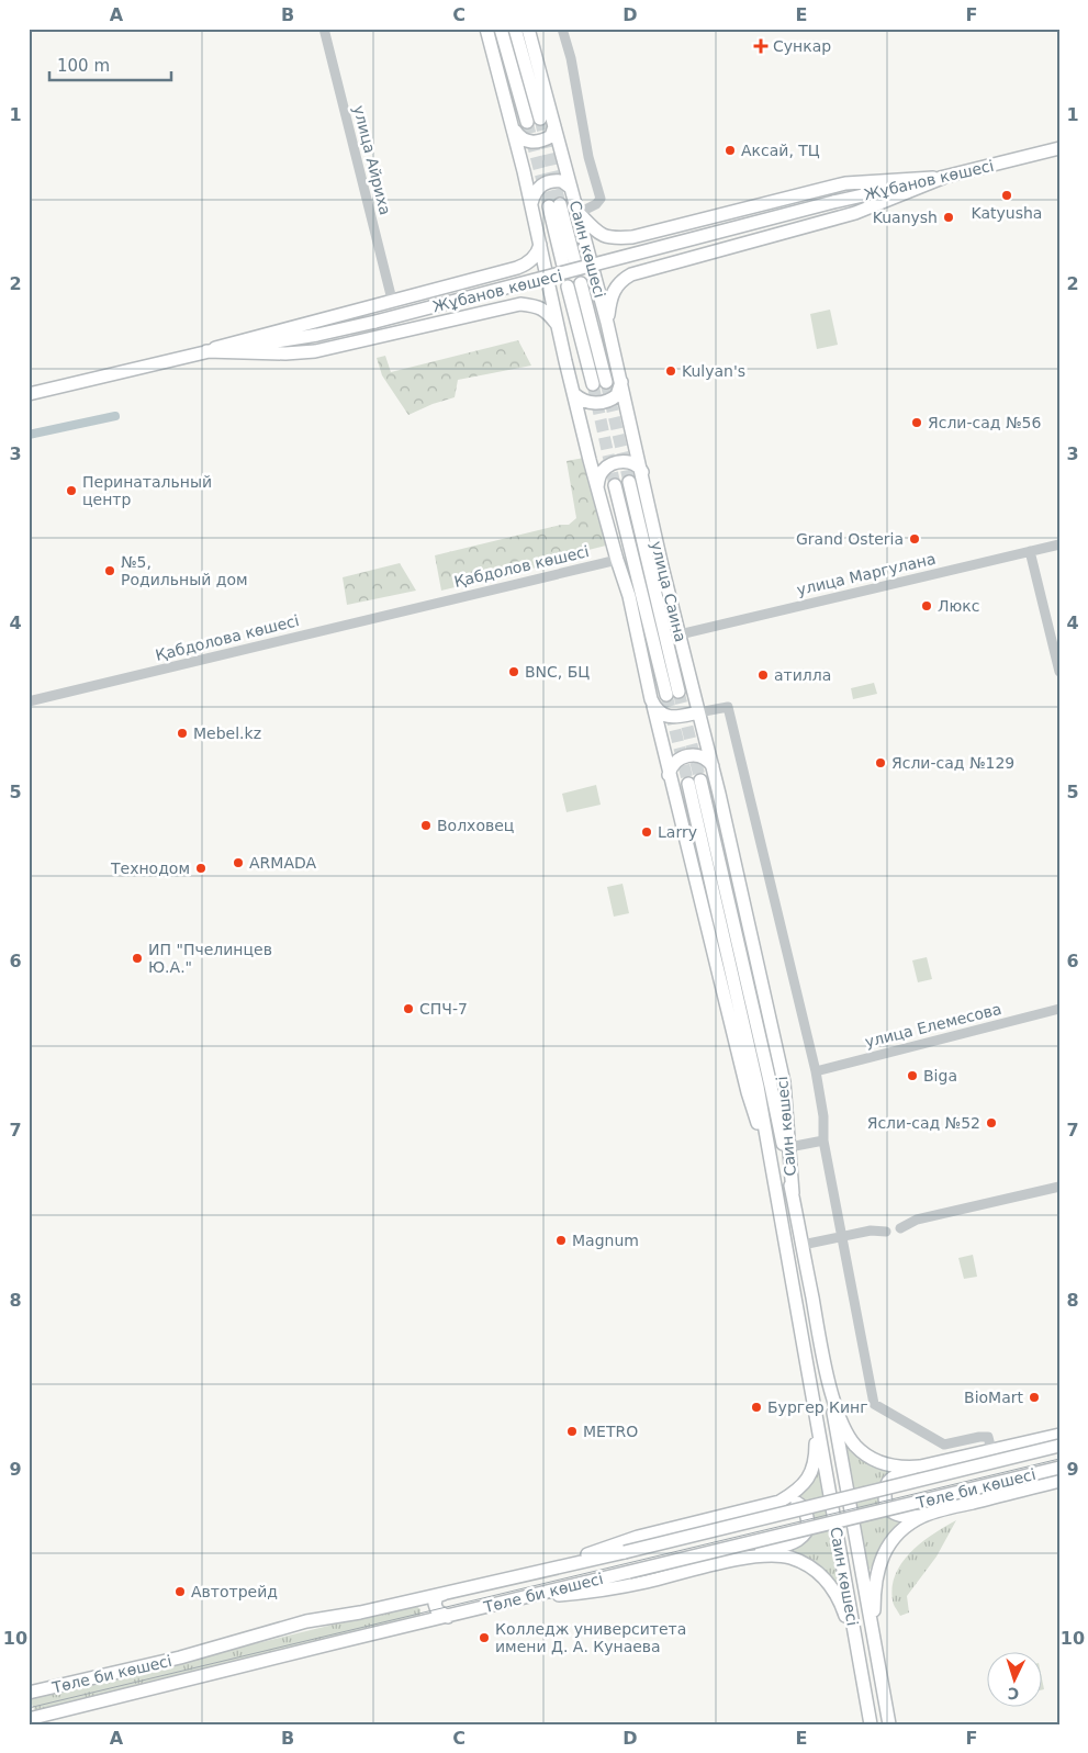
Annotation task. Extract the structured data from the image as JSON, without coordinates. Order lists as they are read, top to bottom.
{
  "streets": {
    "main road": [
      "Жұбанов көшесі",
      "Саин көшесі",
      "улица Саина",
      "Төле би көшесі"
    ],
    "street": [
      "улица Айриха",
      "Қабдолов көшесі",
      "улица Маргулана",
      "Қабдолова көшесі",
      "улица Елемесова"
    ]
  },
  "crossings": [
    ["Саин көшесі", "Қабдолов көшесі"],
    ["Саин көшесі", "улица Саина"],
    ["Қабдолов көшесі", "Қабдолова көшесі"],
    ["улица Маргулана", "улица Саина"]
  ],
  "places": {
    "health": ["Сункар"],
    "other": [
      "Аксай, ТЦ",
      "Katyusha",
      "Kuanysh",
      "Kulyan's",
      "Ясли-сад №56",
      "Перинатальный центр",
      "Grand Osteria",
      "№5, Родильный дом",
      "Люкс",
      "BNC, БЦ",
      "атилла",
      "Mebel.kz",
      "Ясли-сад №129",
      "Волховец",
      "Larry",
      "ARMADA",
      "Технодом",
      "ИП \"Пчелинцев Ю.А.\"",
      "СПЧ-7",
      "Biga",
      "Ясли-сад №52",
      "Magnum",
      "BioMart",
      "Бургер Кинг",
      "METRO",
      "Автотрейд",
      "Колледж университета имени Д. А. Кунаева"
    ]
  },
  "scale_bar": "100 m",
  "north": "bottom",
  "grid": {
    "columns": [
      "A",
      "B",
      "C",
      "D",
      "E",
      "F"
    ],
    "rows": [
      "1",
      "2",
      "3",
      "4",
      "5",
      "6",
      "7",
      "8",
      "9",
      "10"
    ]
  }
}
